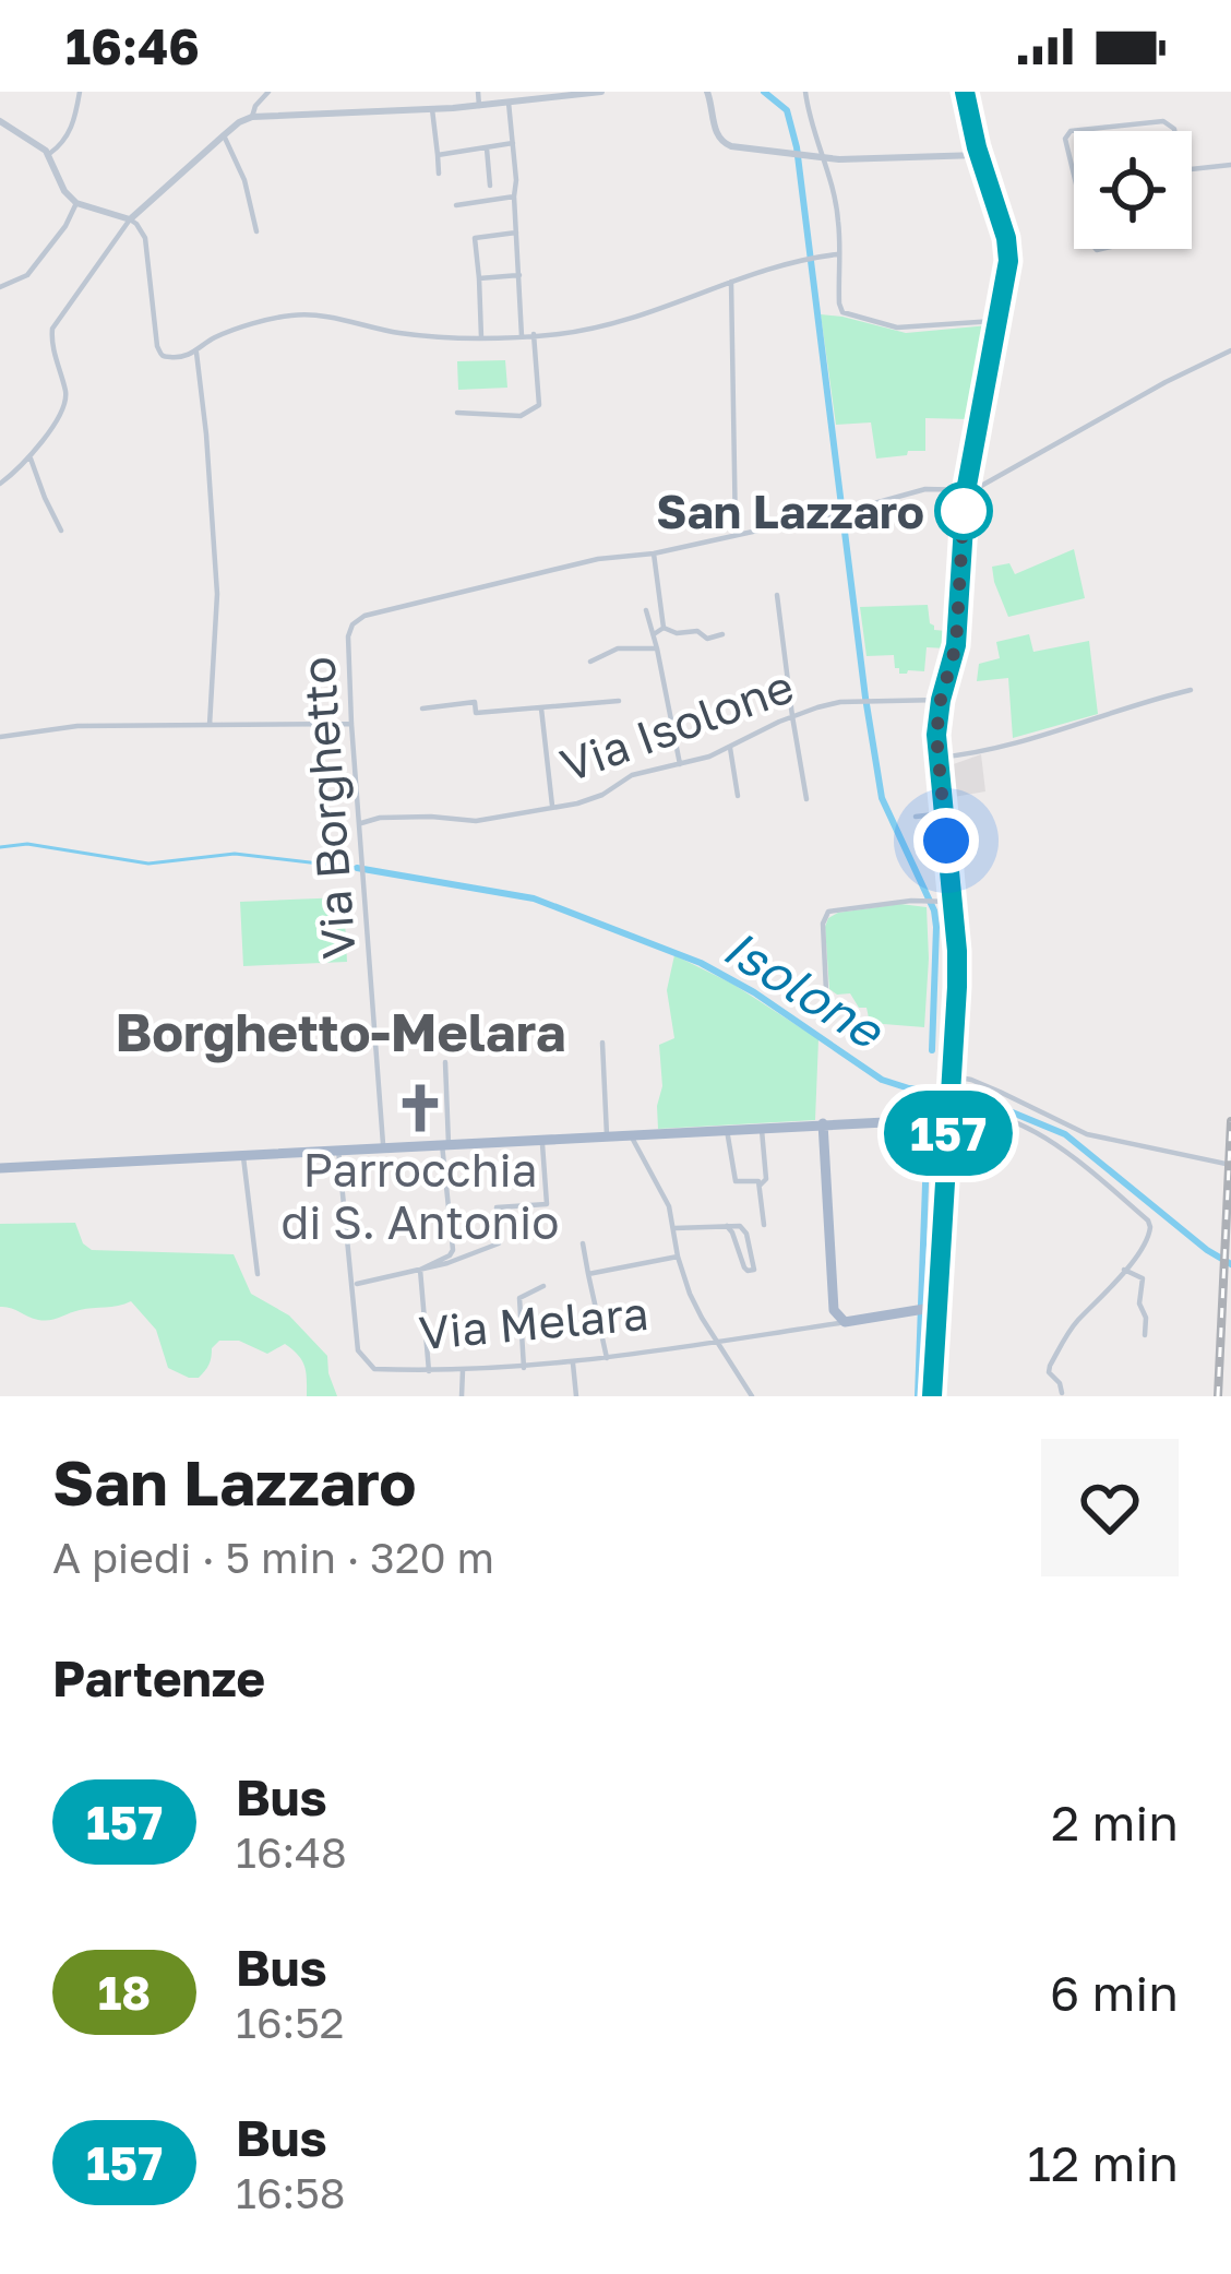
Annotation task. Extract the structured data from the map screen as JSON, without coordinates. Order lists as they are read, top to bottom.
{
  "streets": {
    "main road": ["Via Melara"],
    "street": ["Via Isolone", "Via Borghetto"]
  },
  "crossings": [
    ["Via Isolone", "Via Borghetto"]
  ],
  "districts": ["Borghetto-Melara"],
  "water": ["Isolone"],
  "places": {
    "other": ["San Lazzaro"],
    "church": ["Parrocchia di S. Antonio"]
  },
  "lines": ["bus line 157"],
  "page": {
    "status": "16:46",
    "on_map": "157",
    "heading": [
      ["San Lazzaro", "A piedi · 5 min · 320 m"],
      "Partenze"
    ],
    "list": [
      {
        "mark": "157",
        "name": "Bus",
        "note": "16:48",
        "value": "2 min"
      },
      {
        "mark": "18",
        "name": "Bus",
        "note": "16:52",
        "value": "6 min"
      },
      {
        "mark": "157",
        "name": "Bus",
        "note": "16:58",
        "value": "12 min"
      }
    ]
  }
}
